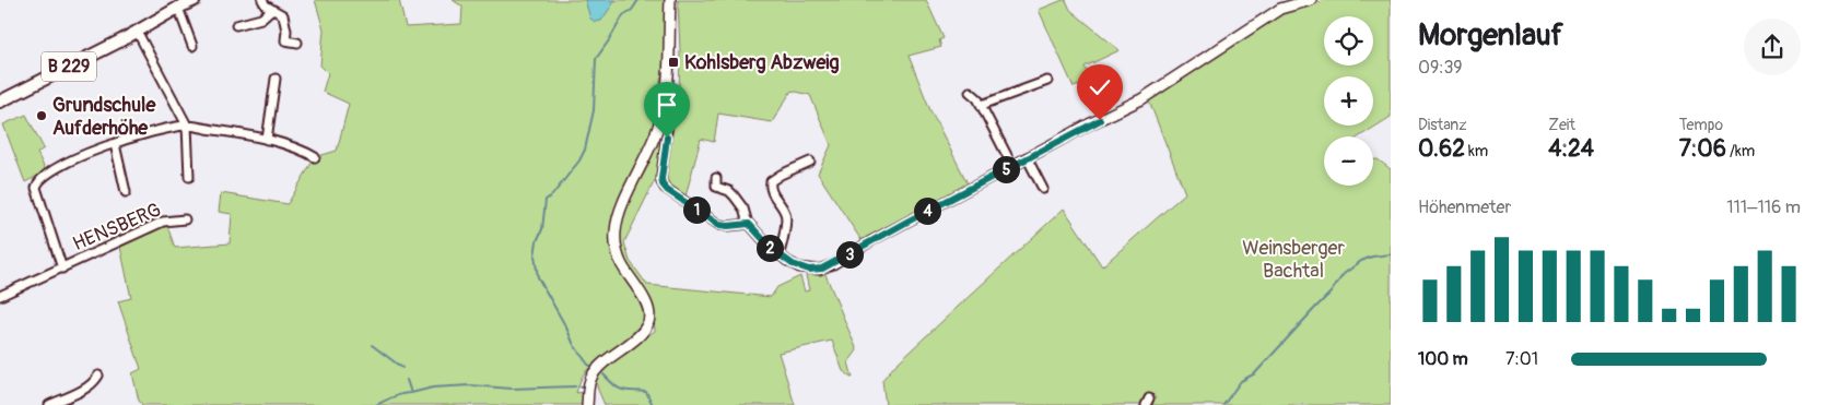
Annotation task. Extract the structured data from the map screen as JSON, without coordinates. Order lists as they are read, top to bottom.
{
  "streets": {
    "main road": ["B 229"],
    "street": ["HENSBERG"]
  },
  "parks": ["Weinsberger Bachtal"],
  "places": {
    "transit": ["Kohlsberg Abzweig"],
    "other": ["Grundschule Aufderhöhe"]
  },
  "page": {
    "heading": ["Morgenlauf", "09:39"],
    "map_buttons": ["+", "−"],
    "stats": [
      ["Distanz", "0.62 km"],
      ["Zeit", "4:24"],
      ["Tempo", "7:06 /km"]
    ],
    "pins": [
      "5",
      "1",
      "4",
      "2",
      "3"
    ],
    "chart": ["Höhenmeter", "111–116 m"],
    "list": [
      {
        "name": "100 m",
        "note": "7:01"
      }
    ]
  }
}
